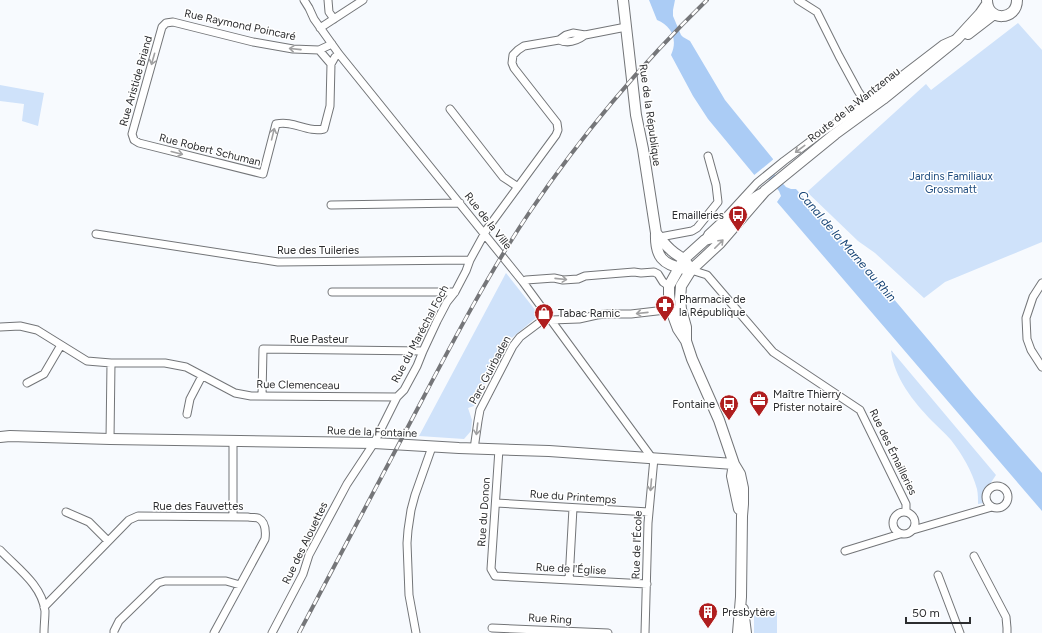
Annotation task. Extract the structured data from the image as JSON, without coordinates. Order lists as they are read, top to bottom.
{
  "streets": {
    "main road": ["Route de la Wantzenau", "Rue de la République", "Rue de la Fontaine"],
    "street": [
      "Rue Raymond Poincaré",
      "Rue Aristide Briand",
      "Rue Robert Schuman",
      "Rue de la Ville",
      "Rue des Tuileries",
      "Rue du Maréchal Foch",
      "Rue Pasteur",
      "Parc Guirbaden",
      "Rue Clemenceau",
      "Rue des Émailleries",
      "Rue du Printemps",
      "Rue des Fauvettes",
      "Rue du Donon",
      "Rue des Alouettes",
      "Rue de l'École",
      "Rue de l'Église",
      "Rue Ring"
    ]
  },
  "crossings": [
    ["Rue Raymond Poincaré", "Rue Aristide Briand"],
    ["Rue Raymond Poincaré", "Rue de la Ville"],
    ["Rue Aristide Briand", "Rue Robert Schuman"],
    ["Route de la Wantzenau", "Rue de la République"],
    ["Route de la Wantzenau", "Rue des Émailleries"],
    ["Rue de la République", "Rue du Maréchal Foch"],
    ["Rue de la République", "Rue des Émailleries"],
    ["Rue de la Ville", "Rue du Maréchal Foch"],
    ["Rue de la Ville", "Parc Guirbaden"],
    ["Rue de la Ville", "Rue de la Fontaine"],
    ["Rue de la Ville", "Rue de l'École"],
    ["Rue des Tuileries", "Rue du Maréchal Foch"],
    ["Rue du Maréchal Foch", "Rue Pasteur"],
    ["Rue du Maréchal Foch", "Rue Clemenceau"],
    ["Rue du Maréchal Foch", "Rue de la Fontaine"],
    ["Rue du Maréchal Foch", "Rue des Alouettes"],
    ["Rue Pasteur", "Rue Clemenceau"],
    ["Parc Guirbaden", "Rue de la Fontaine"],
    ["Rue de la Fontaine", "Rue du Donon"],
    ["Rue de la Fontaine", "Rue des Alouettes"],
    ["Rue de la Fontaine", "Rue de l'École"],
    ["Rue du Printemps", "Rue du Donon"],
    ["Rue du Printemps", "Rue de l'École"],
    ["Rue du Donon", "Rue de l'Église"],
    ["Rue de l'École", "Rue de l'Église"]
  ],
  "one_way": ["Rue Raymond Poincaré", "Rue Aristide Briand", "Parc Guirbaden"],
  "water": ["Canal de la Marne au Rhin"],
  "parks": ["Jardins Familiaux Grossmatt"],
  "places": {
    "bus stop": ["Emailleries", "Fontaine"],
    "pharmacy": ["Pharmacie de la République"],
    "shop": ["Tabac Ramic"],
    "office": ["Maître Thierry Pfister notaire"],
    "building": ["Presbytère"]
  },
  "scale_bar": "50 m"
}
